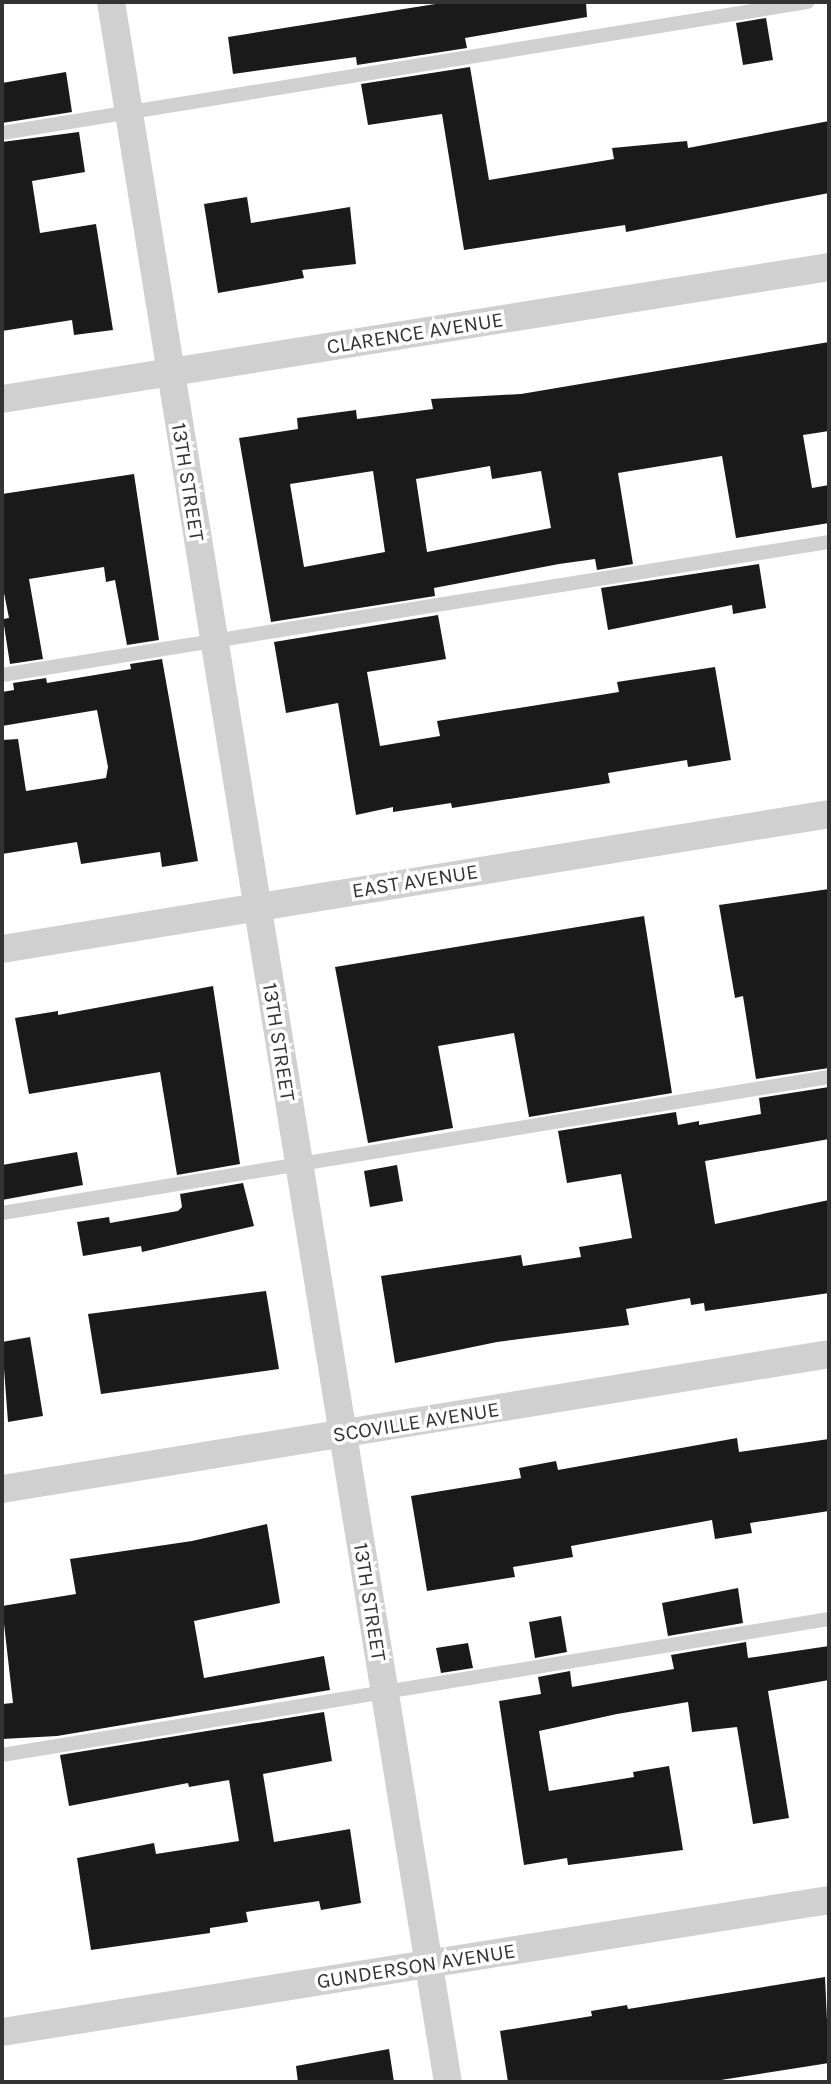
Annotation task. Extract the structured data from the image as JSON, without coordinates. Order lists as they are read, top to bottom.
{
  "streets": {
    "street": [
      "CLARENCE AVENUE",
      "13TH STREET",
      "EAST AVENUE",
      "SCOVILLE AVENUE",
      "GUNDERSON AVENUE"
    ]
  },
  "crossings": [
    ["CLARENCE AVENUE", "13TH STREET"],
    ["13TH STREET", "EAST AVENUE"],
    ["13TH STREET", "SCOVILLE AVENUE"],
    ["13TH STREET", "GUNDERSON AVENUE"]
  ]
}
